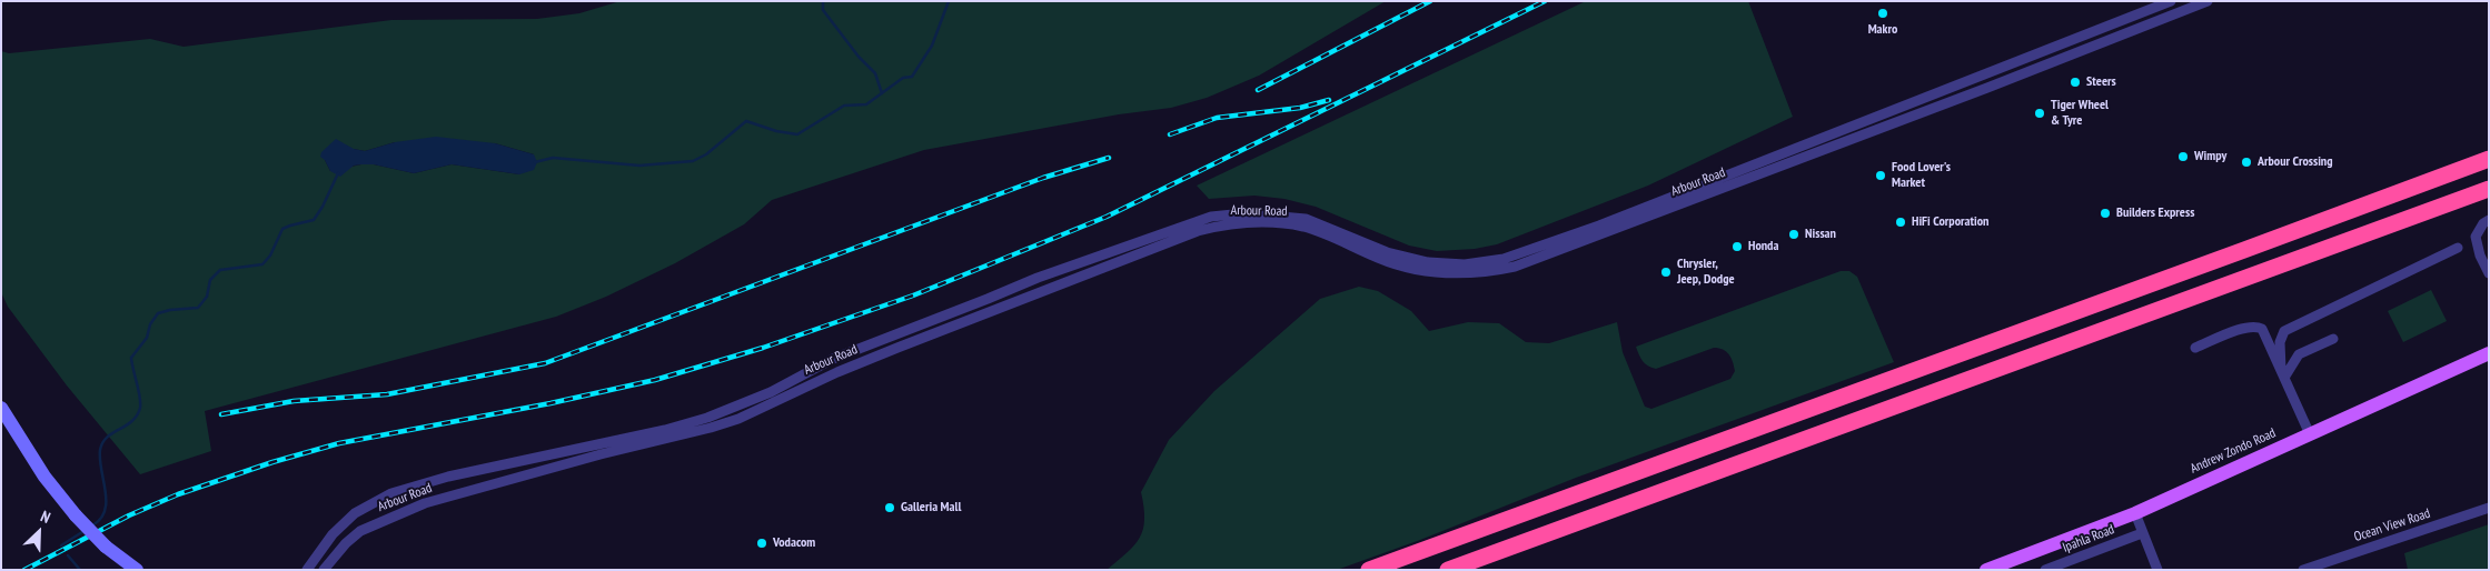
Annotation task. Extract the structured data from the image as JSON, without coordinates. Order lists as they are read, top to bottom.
{
  "streets": {
    "main road": ["Andrew Zondo Road"],
    "street": ["Arbour Road", "Ocean View Road", "Ipahla Road"]
  },
  "places": [
    "Makro",
    "Steers",
    "Tiger Wheel & Tyre",
    "Wimpy",
    "Arbour Crossing",
    "Food Lover's Market",
    "Builders Express",
    "HiFi Corporation",
    "Nissan",
    "Honda",
    "Chrysler, Jeep, Dodge",
    "Galleria Mall",
    "Vodacom"
  ],
  "north": "top right"
}
